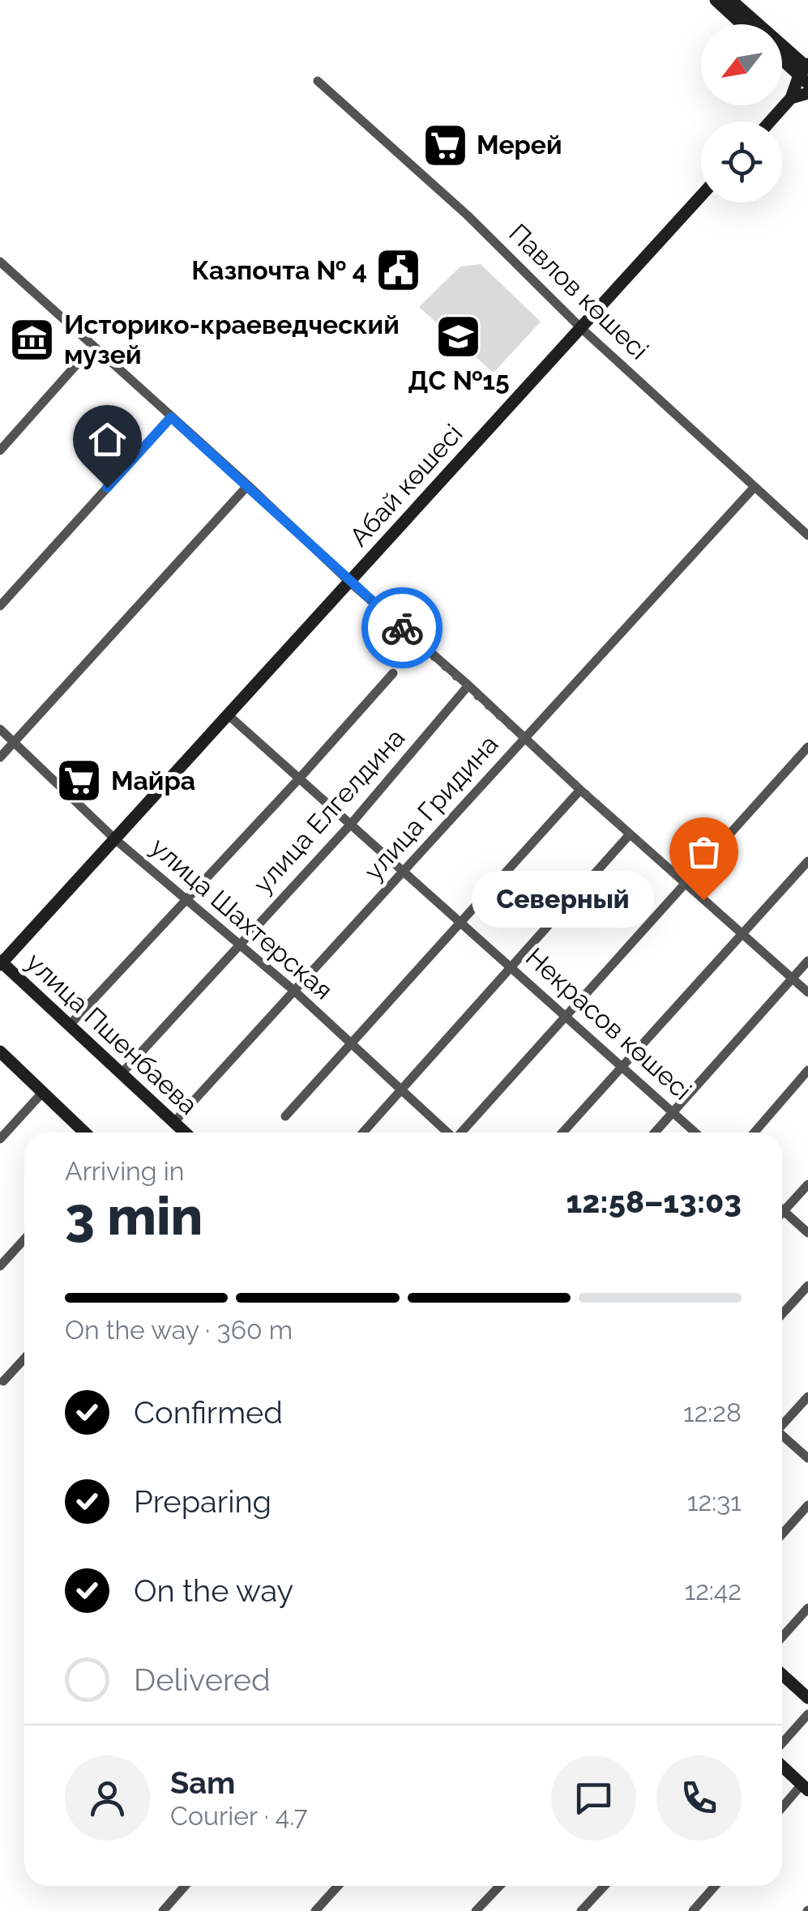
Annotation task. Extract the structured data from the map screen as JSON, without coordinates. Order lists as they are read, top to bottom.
{
  "streets": {
    "main road": ["Абай көшесі", "улица Пшенбаева"],
    "street": [
      "Павлов көшесі",
      "улица Гридина",
      "улица Елгелдина",
      "улица Шахтерская",
      "Некрасов көшесі"
    ]
  },
  "crossings": [
    ["Павлов көшесі", "Абай көшесі"],
    ["Павлов көшесі", "улица Гридина"],
    ["Абай көшесі", "улица Шахтерская"],
    ["Абай көшесі", "Некрасов көшесі"],
    ["Абай көшесі", "улица Пшенбаева"],
    ["улица Гридина", "улица Шахтерская"],
    ["улица Гридина", "Некрасов көшесі"],
    ["улица Гридина", "улица Пшенбаева"],
    ["улица Елгелдина", "улица Шахтерская"],
    ["улица Елгелдина", "Некрасов көшесі"],
    ["улица Елгелдина", "улица Пшенбаева"]
  ],
  "places": {
    "supermarket": ["Мерей", "Майра"],
    "public building": ["Казпочта № 4"],
    "school or university": ["ДС №15"],
    "museum": ["Историко-краеведческий музей"],
    "other": ["Северный"]
  },
  "north": "bottom left",
  "page": {
    "bubble": "Северный",
    "heading": ["3 min", "Arriving in", "12:58–13:03"],
    "panel": ["Sam", "Courier · 4.7"],
    "bar": "On the way · 360 m",
    "list": [
      ["Confirmed", "12:28"],
      ["Preparing", "12:31"],
      ["On the way", "12:42"],
      "Delivered"
    ]
  }
}
